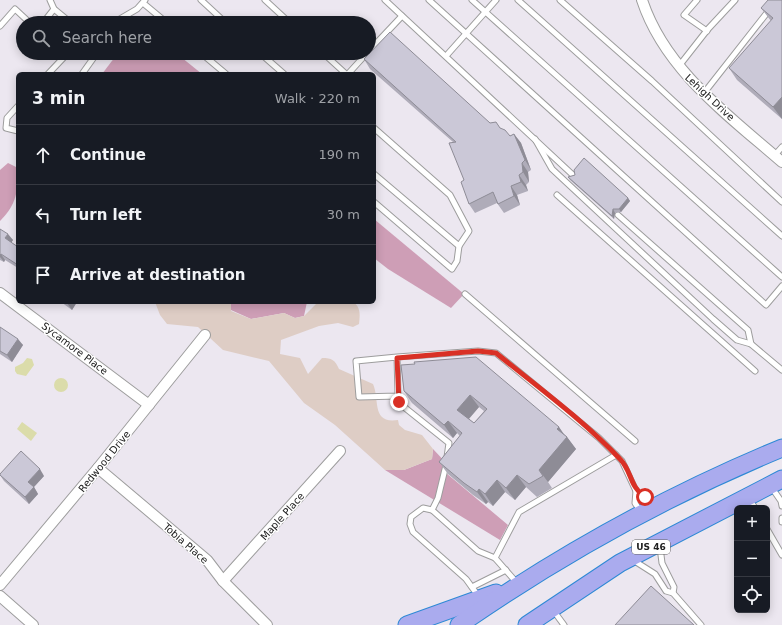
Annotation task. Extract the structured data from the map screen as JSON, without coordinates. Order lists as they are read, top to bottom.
{
  "streets": {
    "highway": ["US 46"],
    "street": [
      "Lehigh Drive",
      "Sycamore Place",
      "Redwood Drive",
      "Maple Place",
      "Tobia Place"
    ]
  },
  "crossings": [
    ["Sycamore Place", "Redwood Drive"],
    ["Redwood Drive", "Tobia Place"],
    ["Maple Place", "Tobia Place"]
  ],
  "page": {
    "search": "Search here",
    "heading": ["3 min", "Walk · 220 m"],
    "list": [
      ["Continue", "190 m"],
      ["Turn left", "30 m"],
      "Arrive at destination"
    ],
    "map_buttons": ["+", "−"]
  }
}
